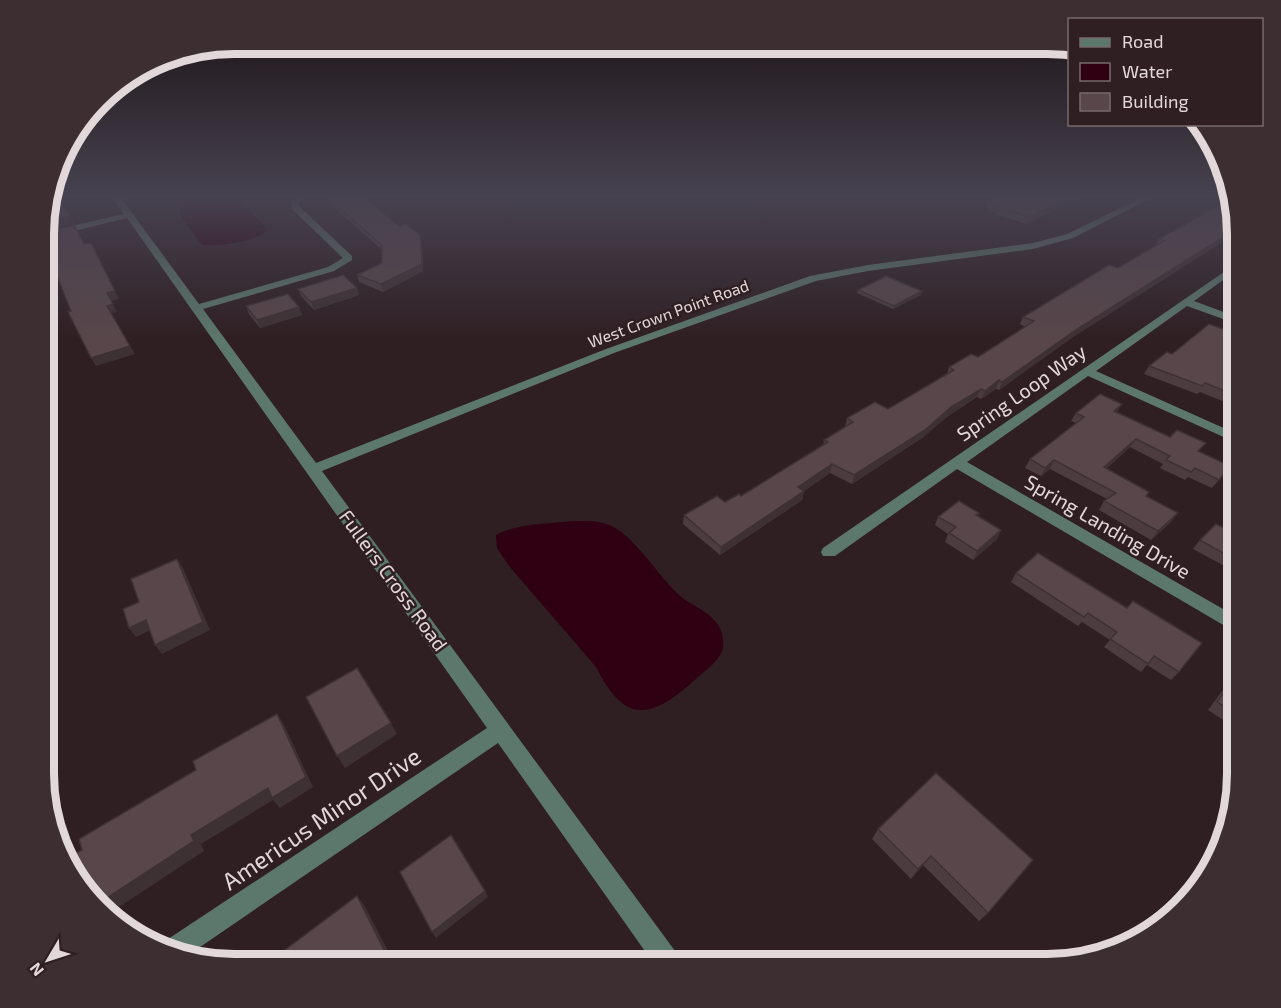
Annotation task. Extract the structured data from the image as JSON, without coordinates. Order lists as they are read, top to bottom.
{
  "streets": {
    "street": [
      "West Crown Point Road",
      "Spring Loop Way",
      "Spring Landing Drive",
      "Fullers Cross Road",
      "Americus Minor Drive"
    ]
  },
  "crossings": [
    ["West Crown Point Road", "Fullers Cross Road"],
    ["Spring Loop Way", "Spring Landing Drive"],
    ["Fullers Cross Road", "Americus Minor Drive"]
  ],
  "legend": ["Road", "Water", "Building"],
  "north": "bottom left"
}
